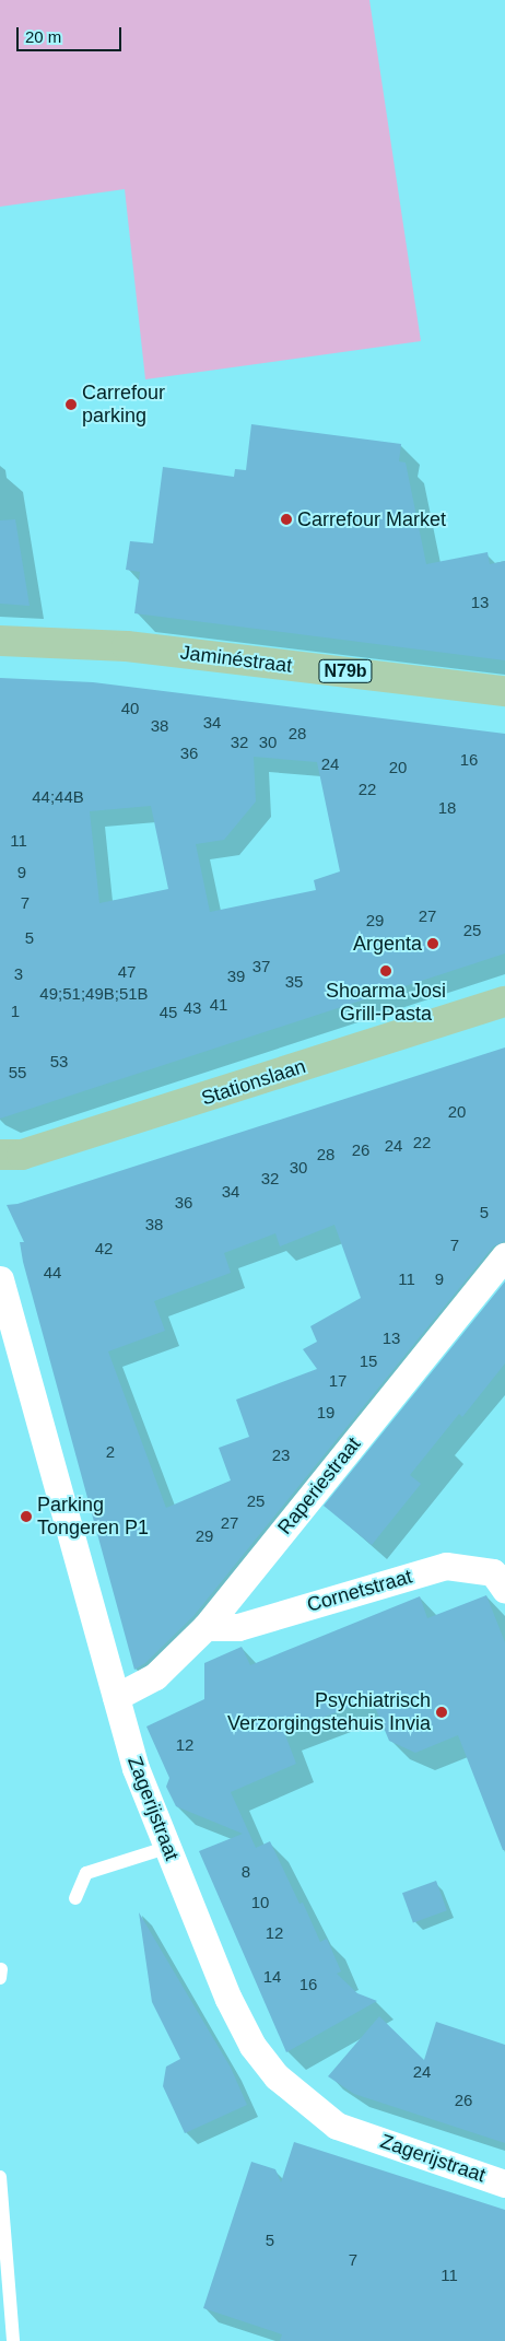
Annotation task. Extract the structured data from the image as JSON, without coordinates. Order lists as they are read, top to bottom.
{
  "streets": {
    "main road": ["Jaminéstraat", "N79b", "Stationslaan"],
    "street": ["Raperiestraat", "Cornetstraat", "Zagerijstraat"]
  },
  "crossings": [
    ["Raperiestraat", "Cornetstraat"],
    ["Raperiestraat", "Zagerijstraat"]
  ],
  "places": [
    "Carrefour parking",
    "Carrefour Market",
    "Argenta",
    "Shoarma Josi Grill-Pasta",
    "Parking Tongeren P1",
    "Psychiatrisch Verzorgingstehuis Invia"
  ],
  "house_numbers": [
    "13",
    "40",
    "34",
    "38",
    "28",
    "32",
    "30",
    "36",
    "16",
    "24",
    "20",
    "22",
    "44;44B",
    "18",
    "11",
    "9",
    "7",
    "27",
    "29",
    "25",
    "5",
    "37",
    "47",
    "3",
    "39",
    "35",
    "49;51;49B;51B",
    "41",
    "43",
    "1",
    "45",
    "53",
    "55",
    "20",
    "22",
    "24",
    "26",
    "28",
    "30",
    "32",
    "34",
    "36",
    "5",
    "38",
    "7",
    "42",
    "44",
    "11",
    "9",
    "13",
    "15",
    "17",
    "19",
    "2",
    "23",
    "25",
    "27",
    "29",
    "12",
    "8",
    "10",
    "12",
    "14",
    "16",
    "24",
    "26",
    "5",
    "7",
    "11"
  ],
  "scale_bar": "20 m"
}
